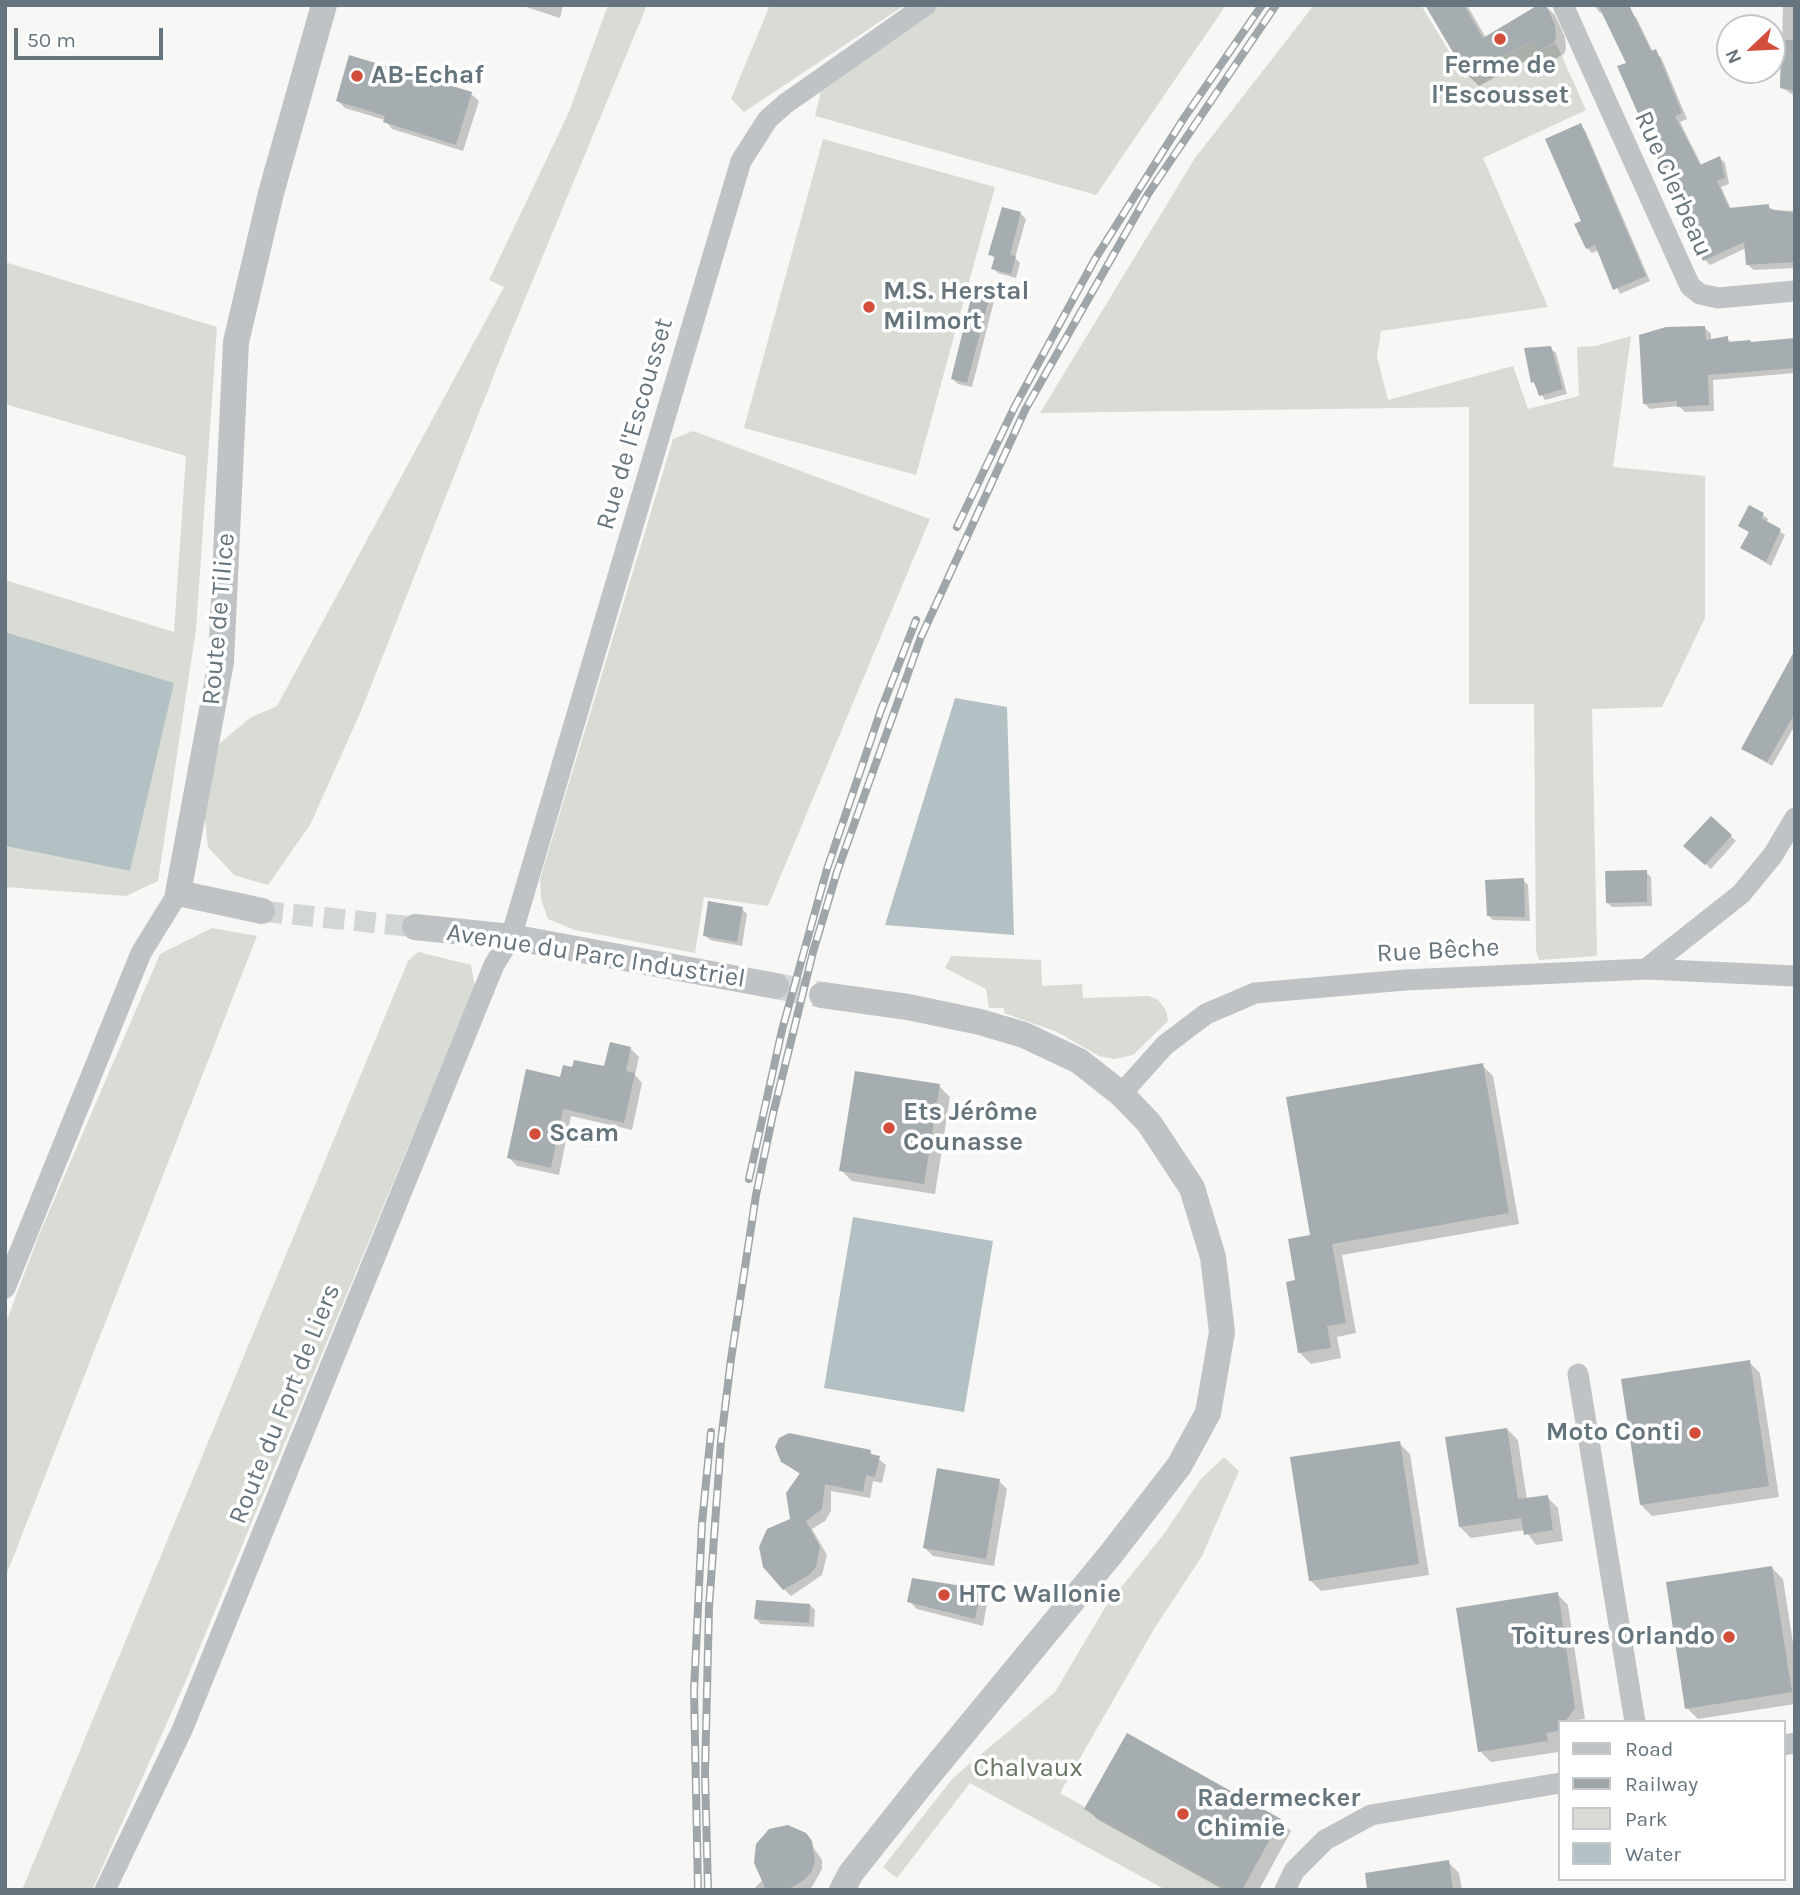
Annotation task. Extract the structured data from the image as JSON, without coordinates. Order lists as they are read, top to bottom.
{
  "streets": {
    "street": [
      "Rue Clerbeau",
      "Rue de l'Escousset",
      "Route de Tilice",
      "Rue Bêche",
      "Avenue du Parc Industriel",
      "Route du Fort de Liers"
    ]
  },
  "crossings": [
    ["Rue de l'Escousset", "Avenue du Parc Industriel"],
    ["Rue de l'Escousset", "Route du Fort de Liers"],
    ["Avenue du Parc Industriel", "Route du Fort de Liers"]
  ],
  "parks": ["Chalvaux"],
  "places": [
    "Ferme de l'Escousset",
    "AB-Echaf",
    "M.S. Herstal Milmort",
    "Ets Jérôme Counasse",
    "Scam",
    "Moto Conti",
    "HTC Wallonie",
    "Toitures Orlando",
    "Radermecker Chimie"
  ],
  "legend": [
    "Road",
    "Railway",
    "Park",
    "Water"
  ],
  "scale_bar": "50 m",
  "north": "bottom left"
}
